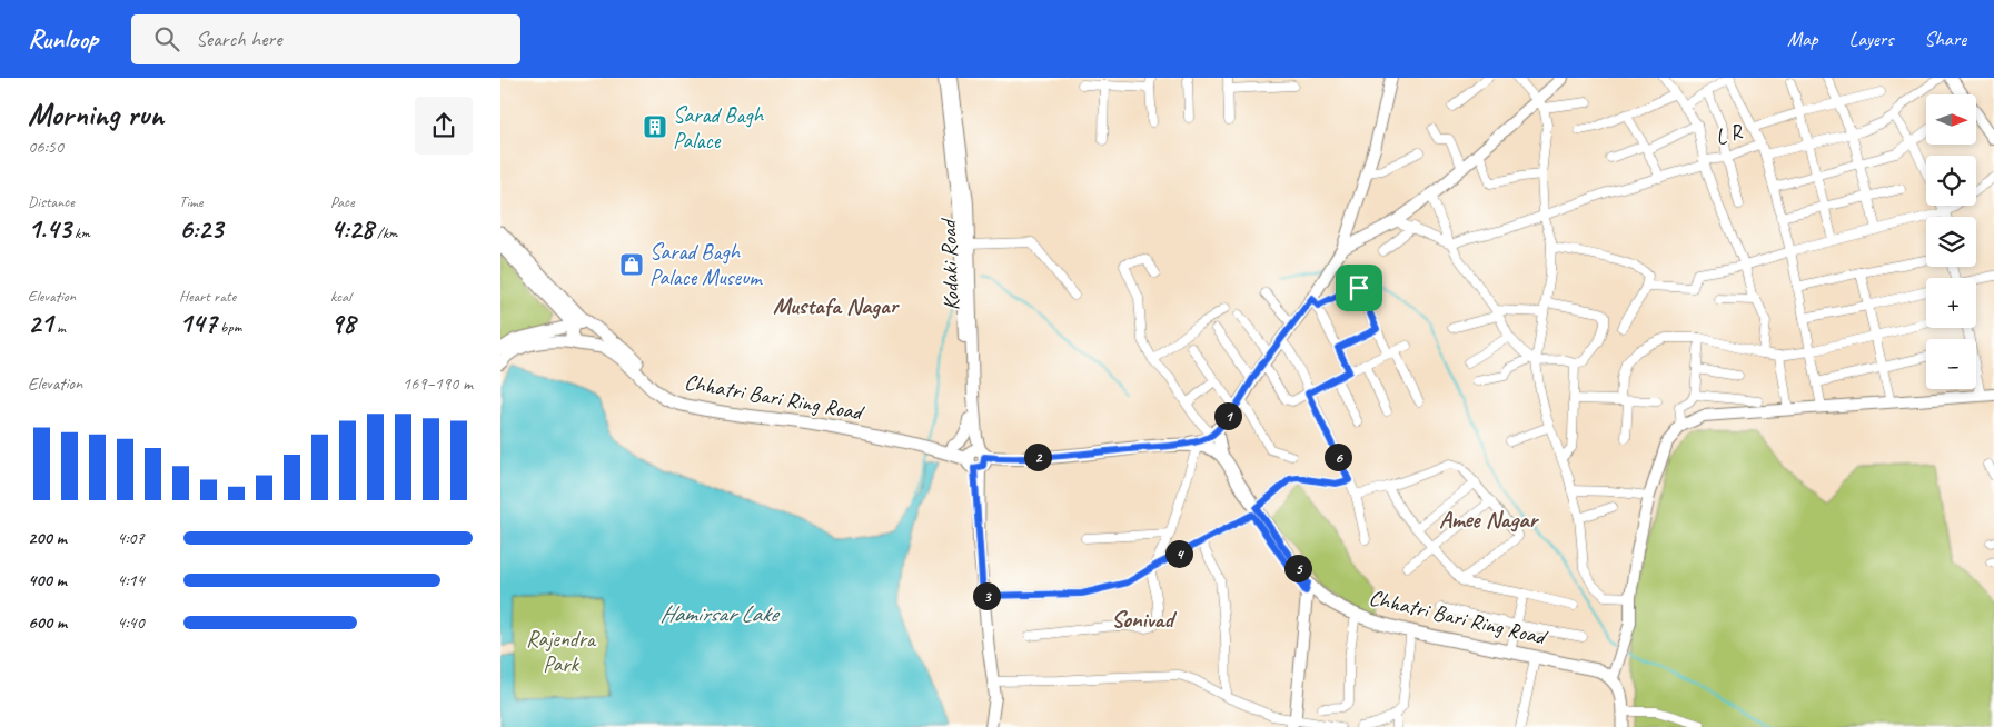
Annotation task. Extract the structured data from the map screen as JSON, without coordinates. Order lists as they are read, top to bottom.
{
  "streets": {
    "main road": ["Chhatri Bari Ring Road"],
    "street": ["L R", "Kodaki Road"]
  },
  "crossings": [
    ["Kodaki Road", "Chhatri Bari Ring Road"]
  ],
  "districts": ["Mustafa Nagar", "Amee Nagar", "Sonivad"],
  "water": ["Hamirsar Lake"],
  "parks": ["Rajendra Park"],
  "places": {
    "building": ["Sarad Bagh Palace"],
    "shop": ["Sarad Bagh Palace Museum"]
  },
  "north": "right",
  "page": {
    "header": "Runloop",
    "search": "Search here",
    "nav": ["Map", "Layers", "Share"],
    "heading": ["Morning run", "06:50"],
    "map_buttons": ["+", "−"],
    "stats": [
      ["Distance", "1.43 km"],
      ["Time", "6:23"],
      ["Pace", "4:28 /km"],
      ["Elevation", "21 m"],
      ["Heart rate", "147 bpm"],
      ["kcal", "98"]
    ],
    "chart": ["Elevation", "169–190 m"],
    "pins": [
      "1",
      "2",
      "6",
      "4",
      "5",
      "3"
    ],
    "list": [
      {
        "name": "200 m",
        "note": "4:07"
      },
      {
        "name": "400 m",
        "note": "4:14"
      },
      {
        "name": "600 m",
        "note": "4:40"
      }
    ]
  }
}
